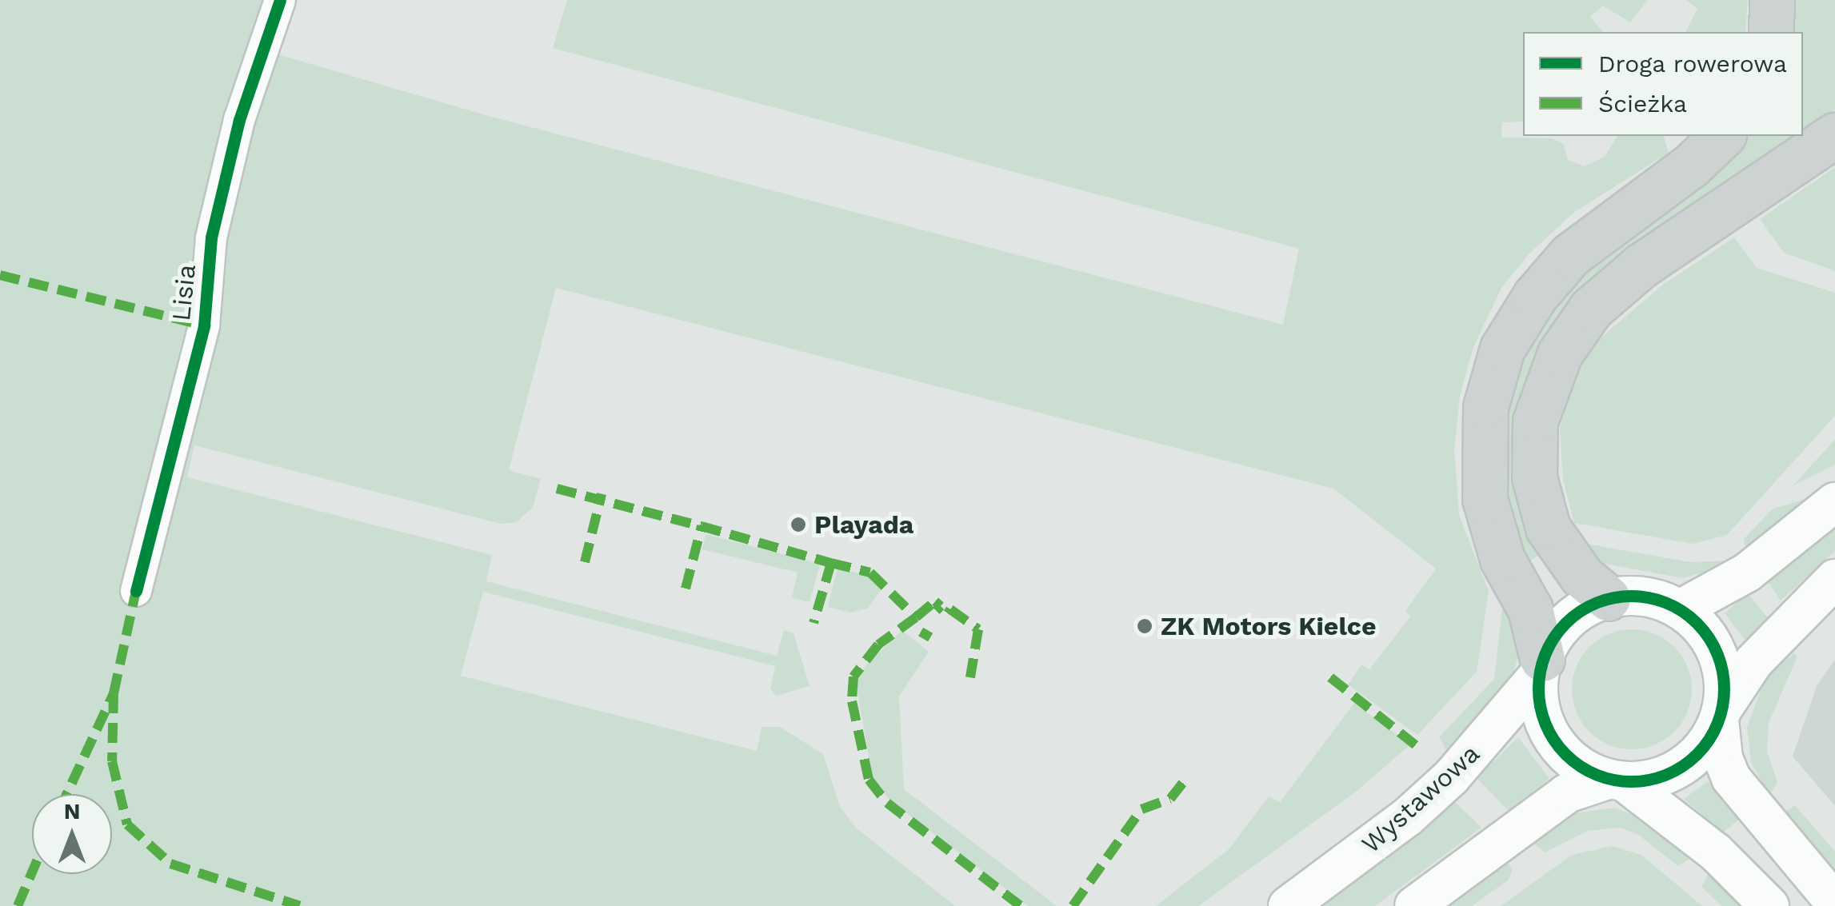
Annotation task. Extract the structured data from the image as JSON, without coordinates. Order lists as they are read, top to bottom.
{
  "streets": {
    "street": ["Lisia", "Wystawowa"]
  },
  "places": ["Playada", "ZK Motors Kielce"],
  "legend": ["Droga rowerowa", "Ścieżka"],
  "north": "top"
}
